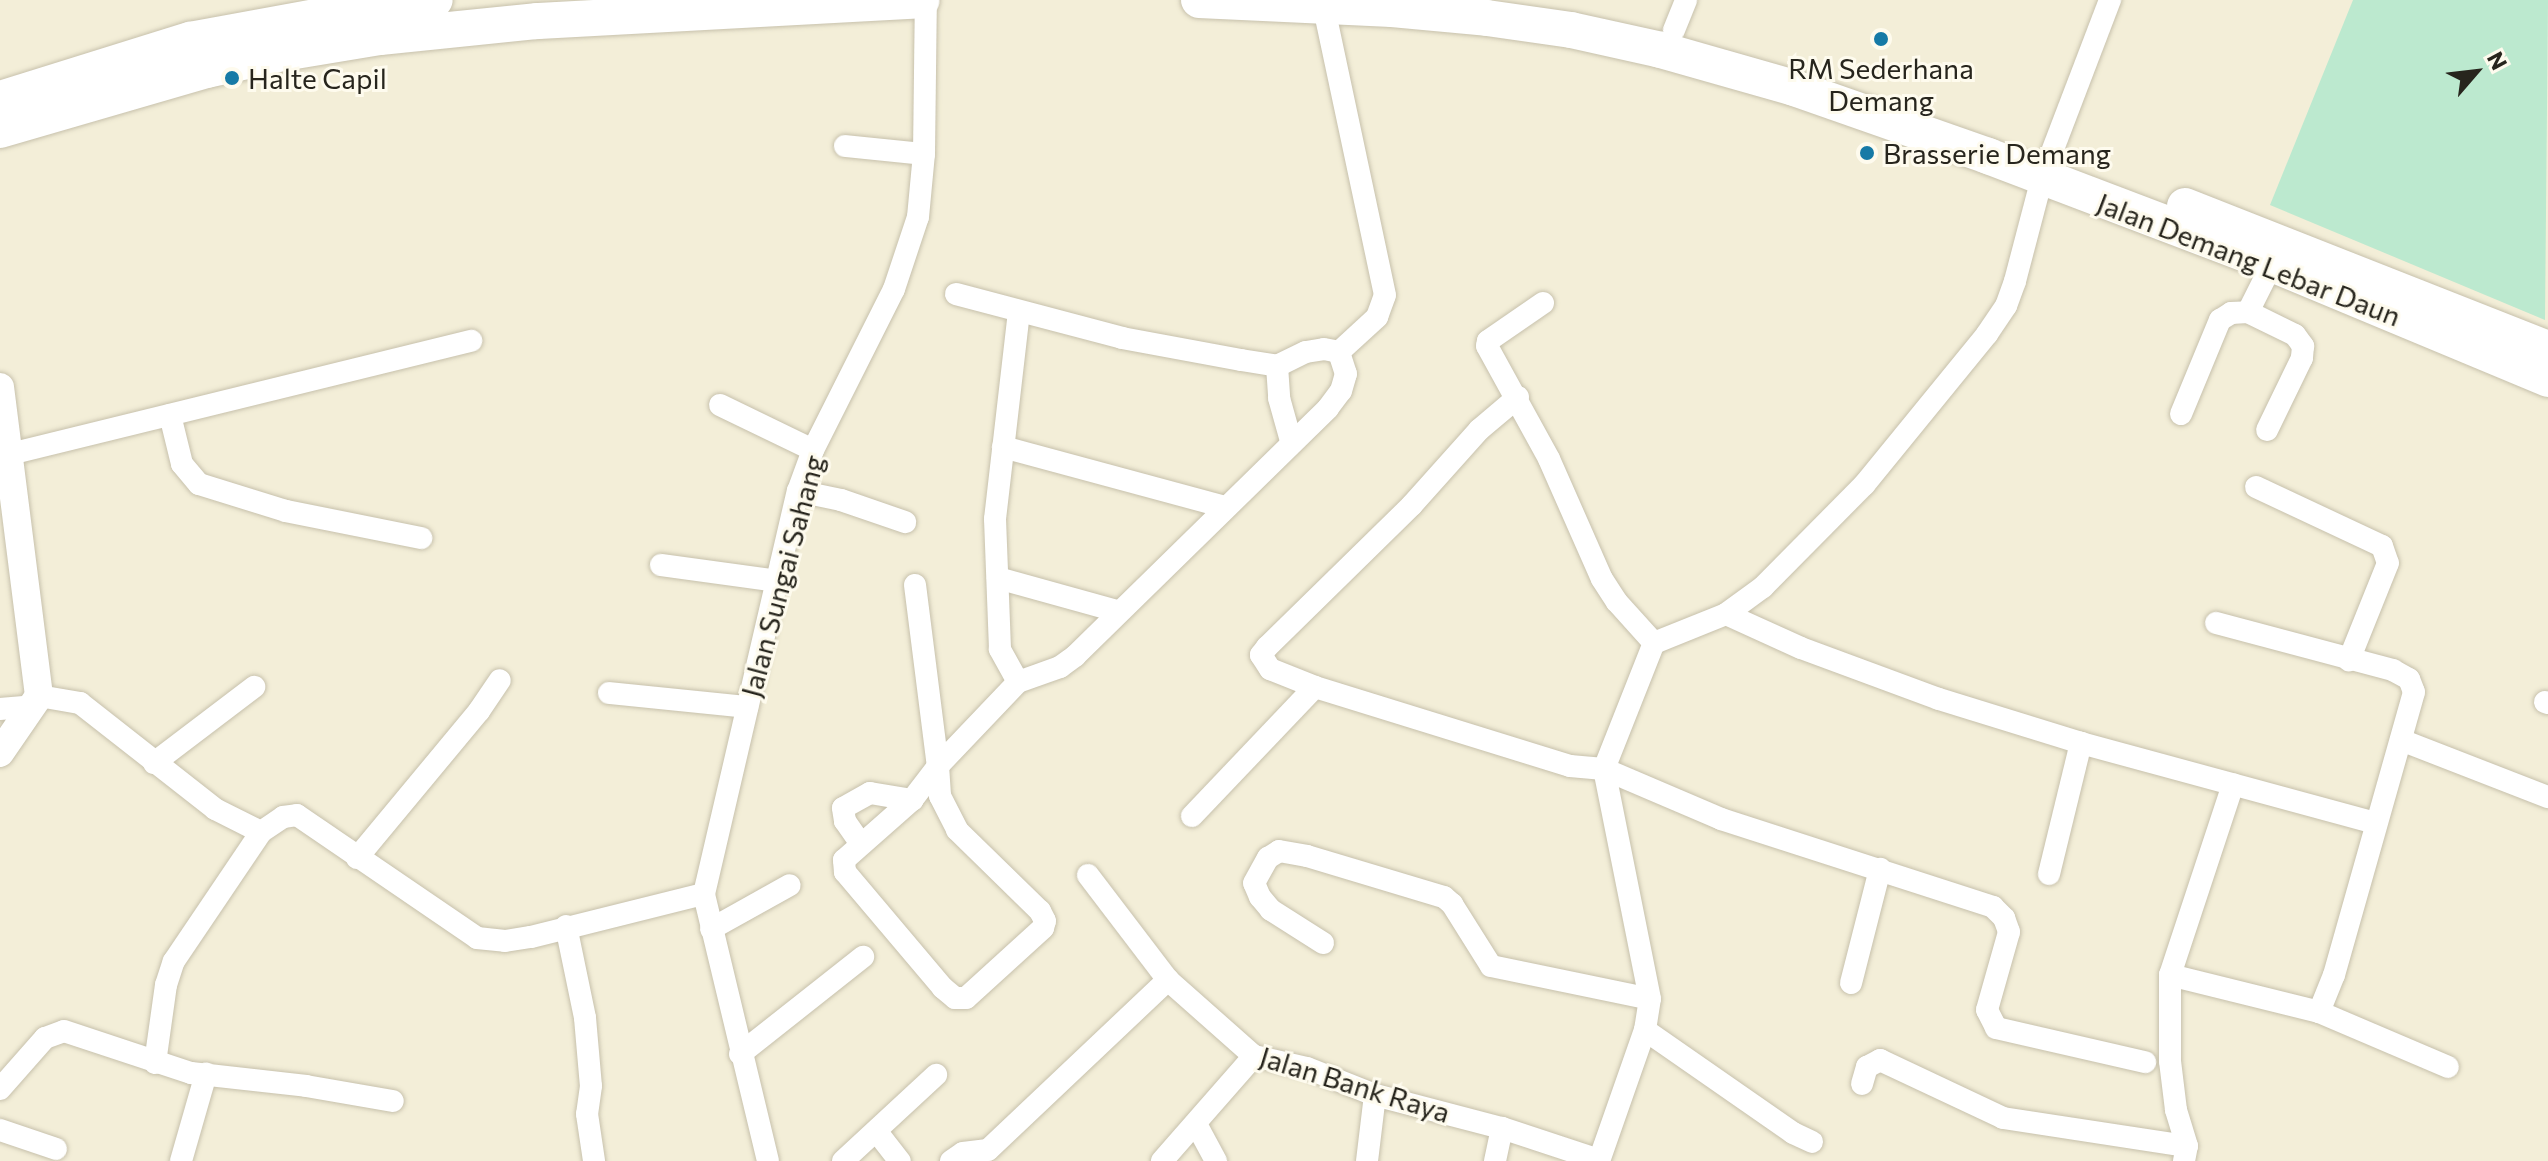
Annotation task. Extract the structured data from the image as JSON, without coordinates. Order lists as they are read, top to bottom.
{
  "streets": {
    "highway": ["Jalan Demang Lebar Daun"],
    "street": ["Jalan Sungai Sahang", "Jalan Bank Raya"]
  },
  "places": ["RM Sederhana Demang", "Halte Capil", "Brasserie Demang"],
  "north": "top right"
}
